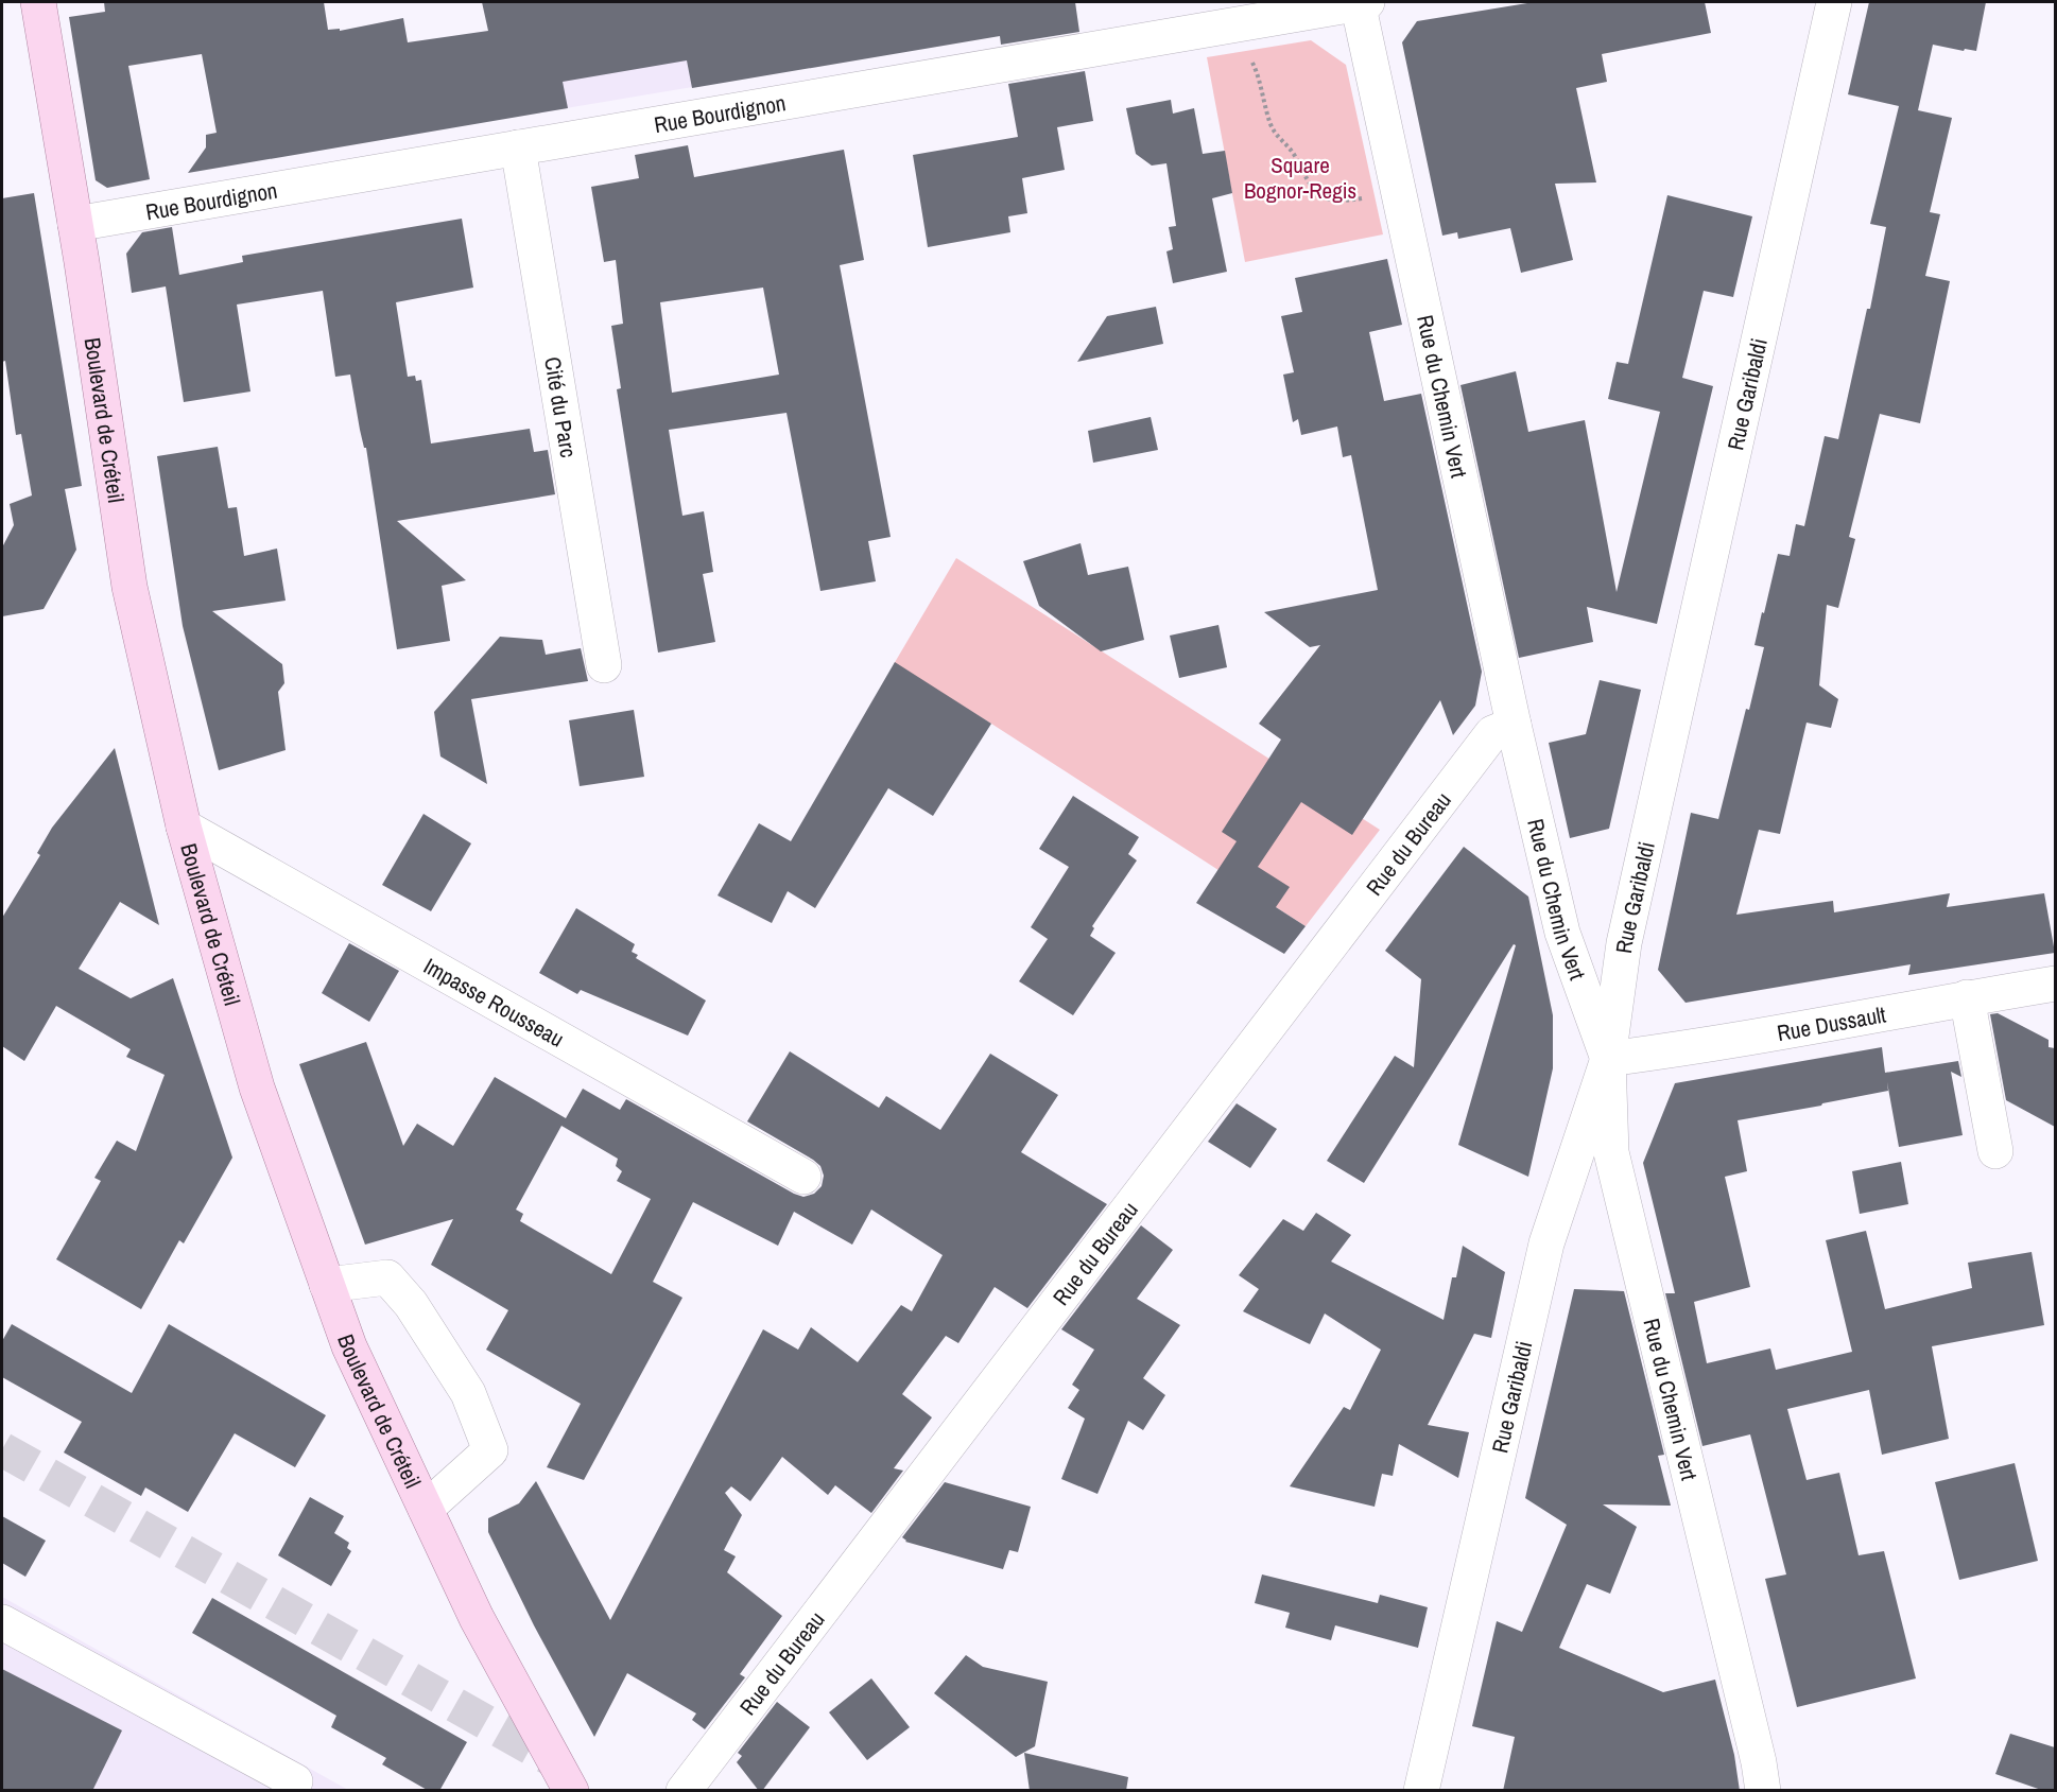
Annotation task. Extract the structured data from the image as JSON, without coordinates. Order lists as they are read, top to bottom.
{
  "streets": {
    "main road": ["Boulevard de Créteil"],
    "street": [
      "Rue Bourdignon",
      "Rue Garibaldi",
      "Rue du Chemin Vert",
      "Cité du Parc",
      "Rue du Bureau",
      "Impasse Rousseau",
      "Rue Dussault"
    ]
  },
  "crossings": [
    ["Rue Bourdignon", "Rue du Chemin Vert"],
    ["Rue Bourdignon", "Cité du Parc"],
    ["Rue Bourdignon", "Boulevard de Créteil"],
    ["Rue Garibaldi", "Rue du Chemin Vert"],
    ["Rue Garibaldi", "Rue Dussault"],
    ["Rue du Chemin Vert", "Rue du Bureau"],
    ["Rue du Chemin Vert", "Rue Dussault"],
    ["Boulevard de Créteil", "Impasse Rousseau"]
  ],
  "parks": ["Square Bognor-Regis"]
}
